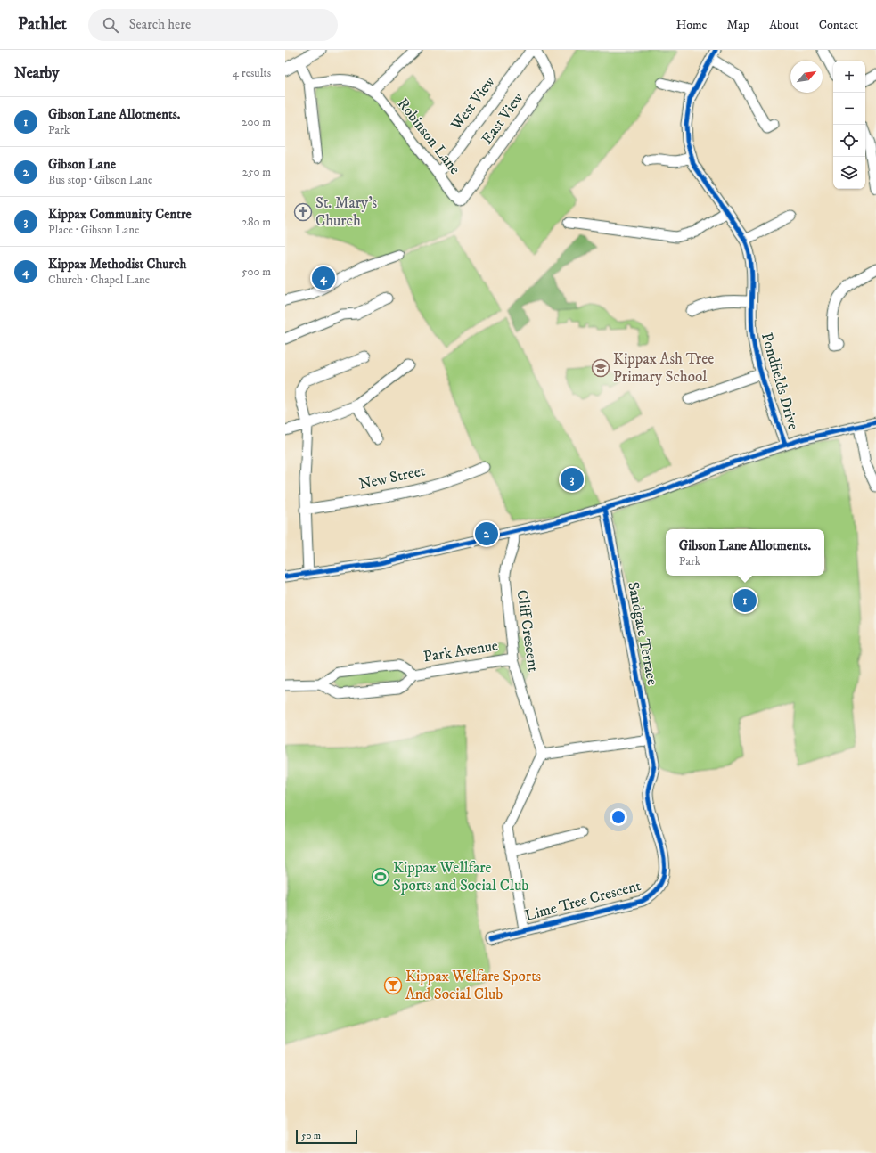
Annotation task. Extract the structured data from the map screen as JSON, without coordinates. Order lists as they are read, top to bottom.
{
  "streets": {
    "street": [
      "West View",
      "East View",
      "Robinson Lane",
      "Pondfields Drive",
      "New Street",
      "Cliff Crescent",
      "Sandgate Terrace",
      "Park Avenue",
      "Lime Tree Crescent"
    ]
  },
  "crossings": [
    ["West View", "Robinson Lane"],
    ["East View", "Robinson Lane"],
    ["Cliff Crescent", "Park Avenue"],
    ["Sandgate Terrace", "Lime Tree Crescent"]
  ],
  "places": {
    "church": ["St. Mary's Church"],
    "school or university": ["Kippax Ash Tree Primary School"],
    "sports": ["Kippax Wellfare Sports and Social Club"],
    "bar": ["Kippax Welfare Sports And Social Club"]
  },
  "scale_bar": "50 m",
  "north": "top right",
  "page": {
    "header": "Pathlet",
    "search": "Search here",
    "nav": [
      "Home",
      "Map",
      "About",
      "Contact"
    ],
    "heading": ["Nearby", "4 results"],
    "map_buttons": ["+", "−"],
    "list": [
      {
        "mark": "1",
        "name": "Gibson Lane Allotments.",
        "note": "Park",
        "value": "200 m"
      },
      {
        "mark": "2",
        "name": "Gibson Lane",
        "note": "Bus stop · Gibson Lane",
        "value": "250 m"
      },
      {
        "mark": "3",
        "name": "Kippax Community Centre",
        "note": "Place · Gibson Lane",
        "value": "280 m"
      },
      {
        "mark": "4",
        "name": "Kippax Methodist Church",
        "note": "Church · Chapel Lane",
        "value": "500 m"
      }
    ],
    "pins": [
      "4",
      "3",
      "2",
      "1"
    ],
    "popup": ["Gibson Lane Allotments.", "Park"],
    "scale": "50 m"
  }
}
